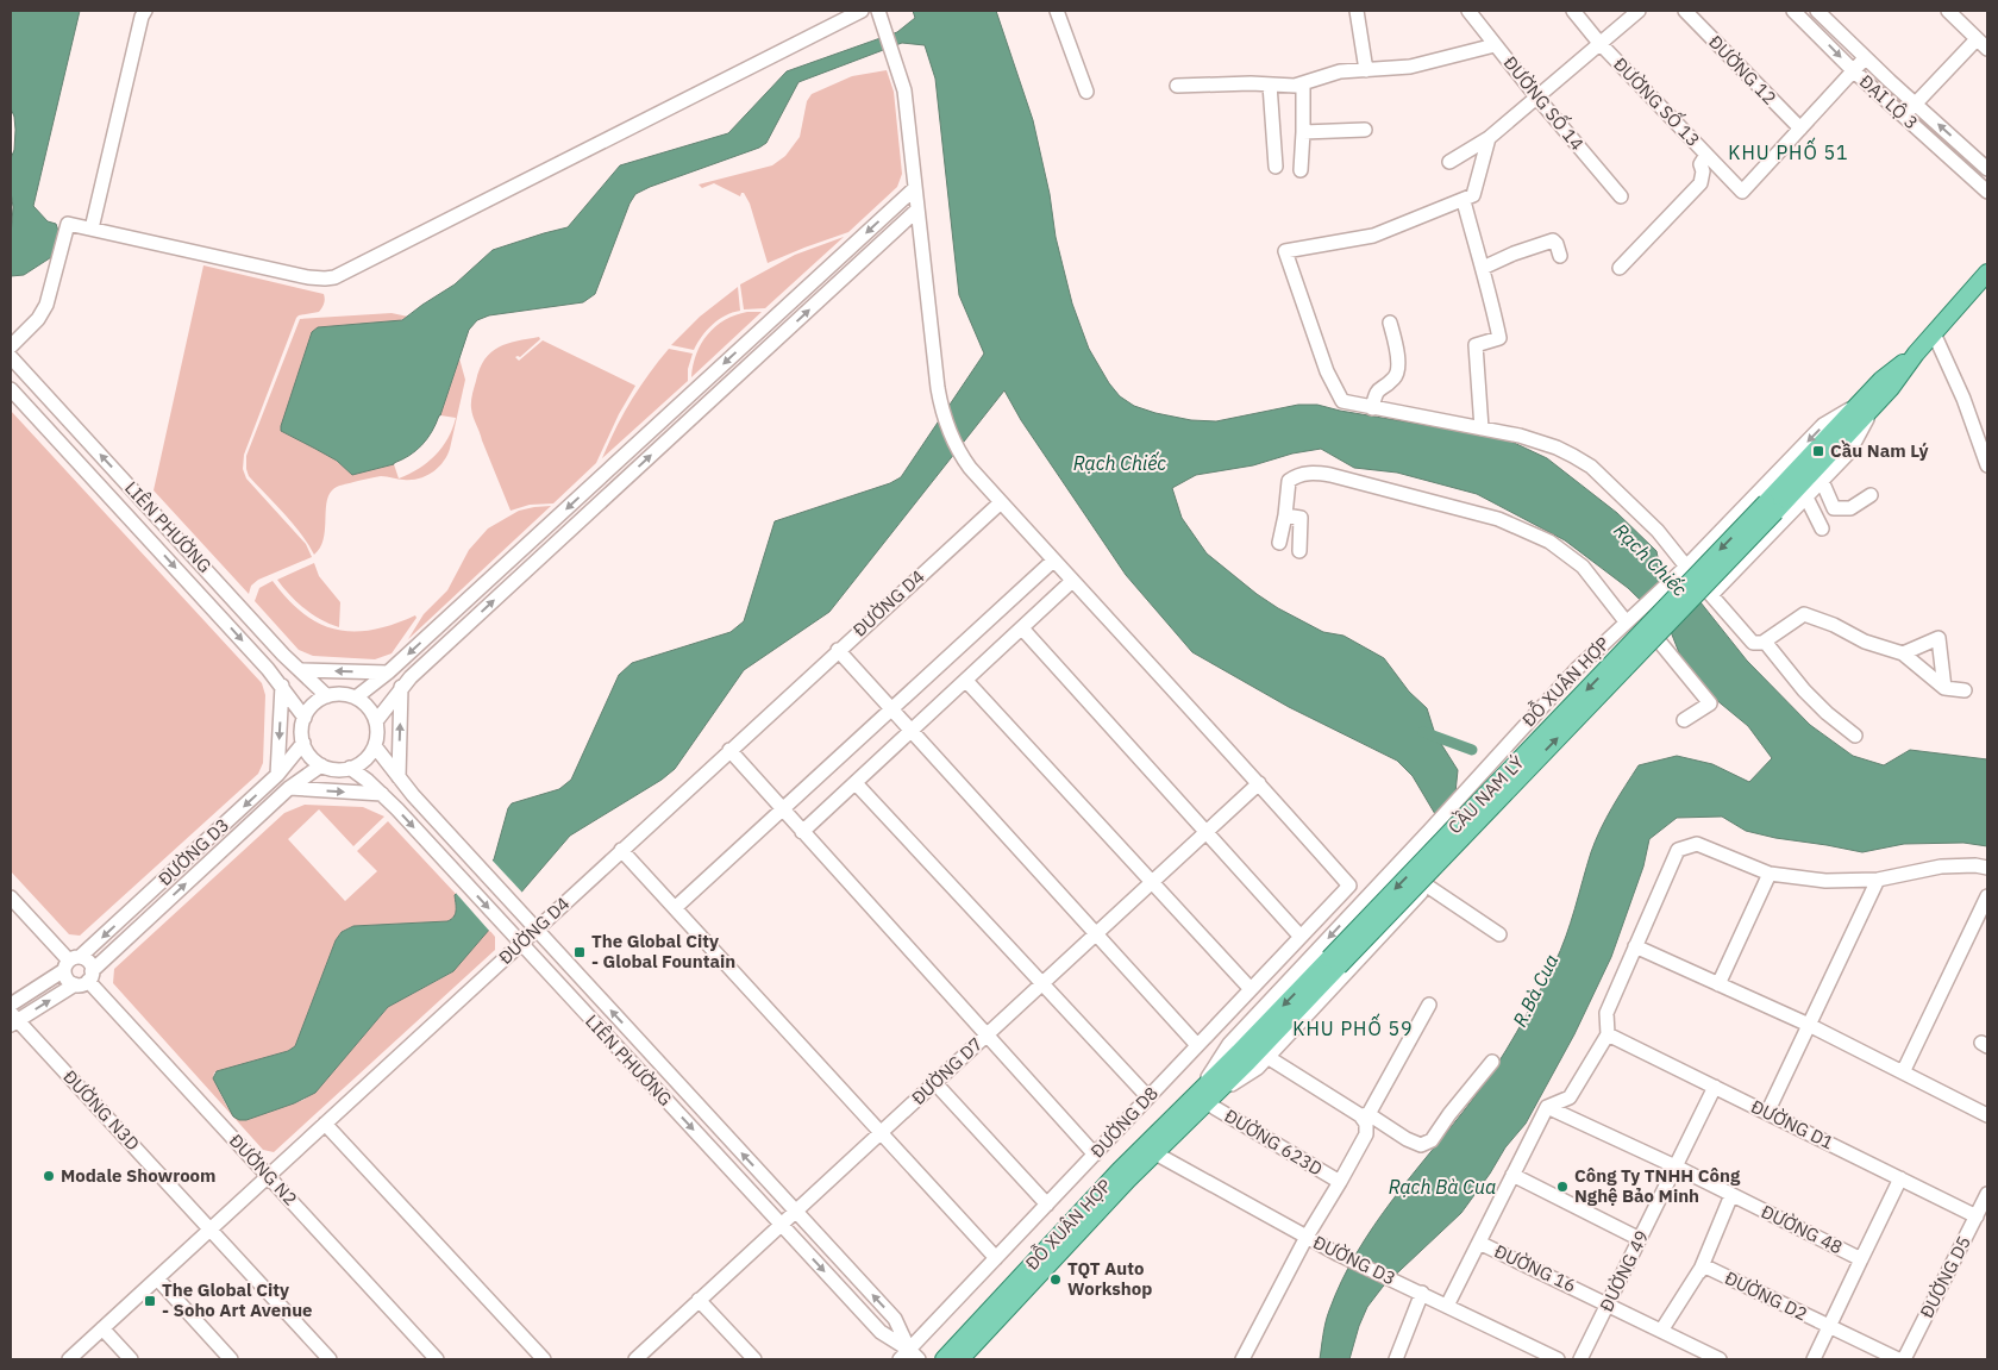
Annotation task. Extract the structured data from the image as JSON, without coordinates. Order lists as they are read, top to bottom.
{
  "streets": {
    "main road": ["ĐỖ XUÂN HỢP", "CẦU NAM LÝ"],
    "street": [
      "ĐƯỜNG 12",
      "ĐƯỜNG SỐ 13",
      "ĐẠI LỘ 3",
      "ĐƯỜNG SỐ 14",
      "LIÊN PHƯỜNG",
      "ĐƯỜNG D4",
      "ĐƯỜNG D3",
      "ĐƯỜNG D7",
      "ĐƯỜNG N3D",
      "ĐƯỜNG D8",
      "ĐƯỜNG D1",
      "ĐƯỜNG 623D",
      "ĐƯỜNG N2",
      "ĐƯỜNG 48",
      "ĐƯỜNG 16",
      "ĐƯỜNG 49",
      "ĐƯỜNG D5",
      "ĐƯỜNG D2"
    ]
  },
  "crossings": [
    ["ĐƯỜNG 12", "ĐƯỜNG SỐ 13"],
    ["LIÊN PHƯỜNG", "ĐƯỜNG D4"],
    ["LIÊN PHƯỜNG", "ĐƯỜNG D3"],
    ["LIÊN PHƯỜNG", "ĐƯỜNG D7"],
    ["LIÊN PHƯỜNG", "ĐƯỜNG D8"],
    ["ĐƯỜNG D4", "ĐƯỜNG N3D"],
    ["ĐƯỜNG D4", "ĐƯỜNG N2"],
    ["ĐỖ XUÂN HỢP", "CẦU NAM LÝ"],
    ["ĐỖ XUÂN HỢP", "ĐƯỜNG D3"],
    ["ĐỖ XUÂN HỢP", "ĐƯỜNG 623D"],
    ["ĐƯỜNG D3", "ĐƯỜNG N3D"],
    ["ĐƯỜNG D3", "ĐƯỜNG N2"],
    ["ĐƯỜNG D7", "ĐƯỜNG D8"],
    ["ĐƯỜNG D1", "ĐƯỜNG 49"],
    ["ĐƯỜNG D1", "ĐƯỜNG D5"],
    ["ĐƯỜNG 48", "ĐƯỜNG 49"],
    ["ĐƯỜNG 48", "ĐƯỜNG D2"],
    ["ĐƯỜNG 16", "ĐƯỜNG 49"]
  ],
  "districts": ["KHU PHỐ 51", "KHU PHỐ 59"],
  "water": ["Rạch Chiếc", "R.Bà Cua", "Rạch Bà Cua"],
  "places": {
    "transit": ["Cầu Nam Lý", "The Global City - Global Fountain", "The Global City - Soho Art Avenue"],
    "other": ["Modale Showroom", "Công Ty TNHH Công Nghệ Bảo Minh", "TQT Auto Workshop"]
  }
}
